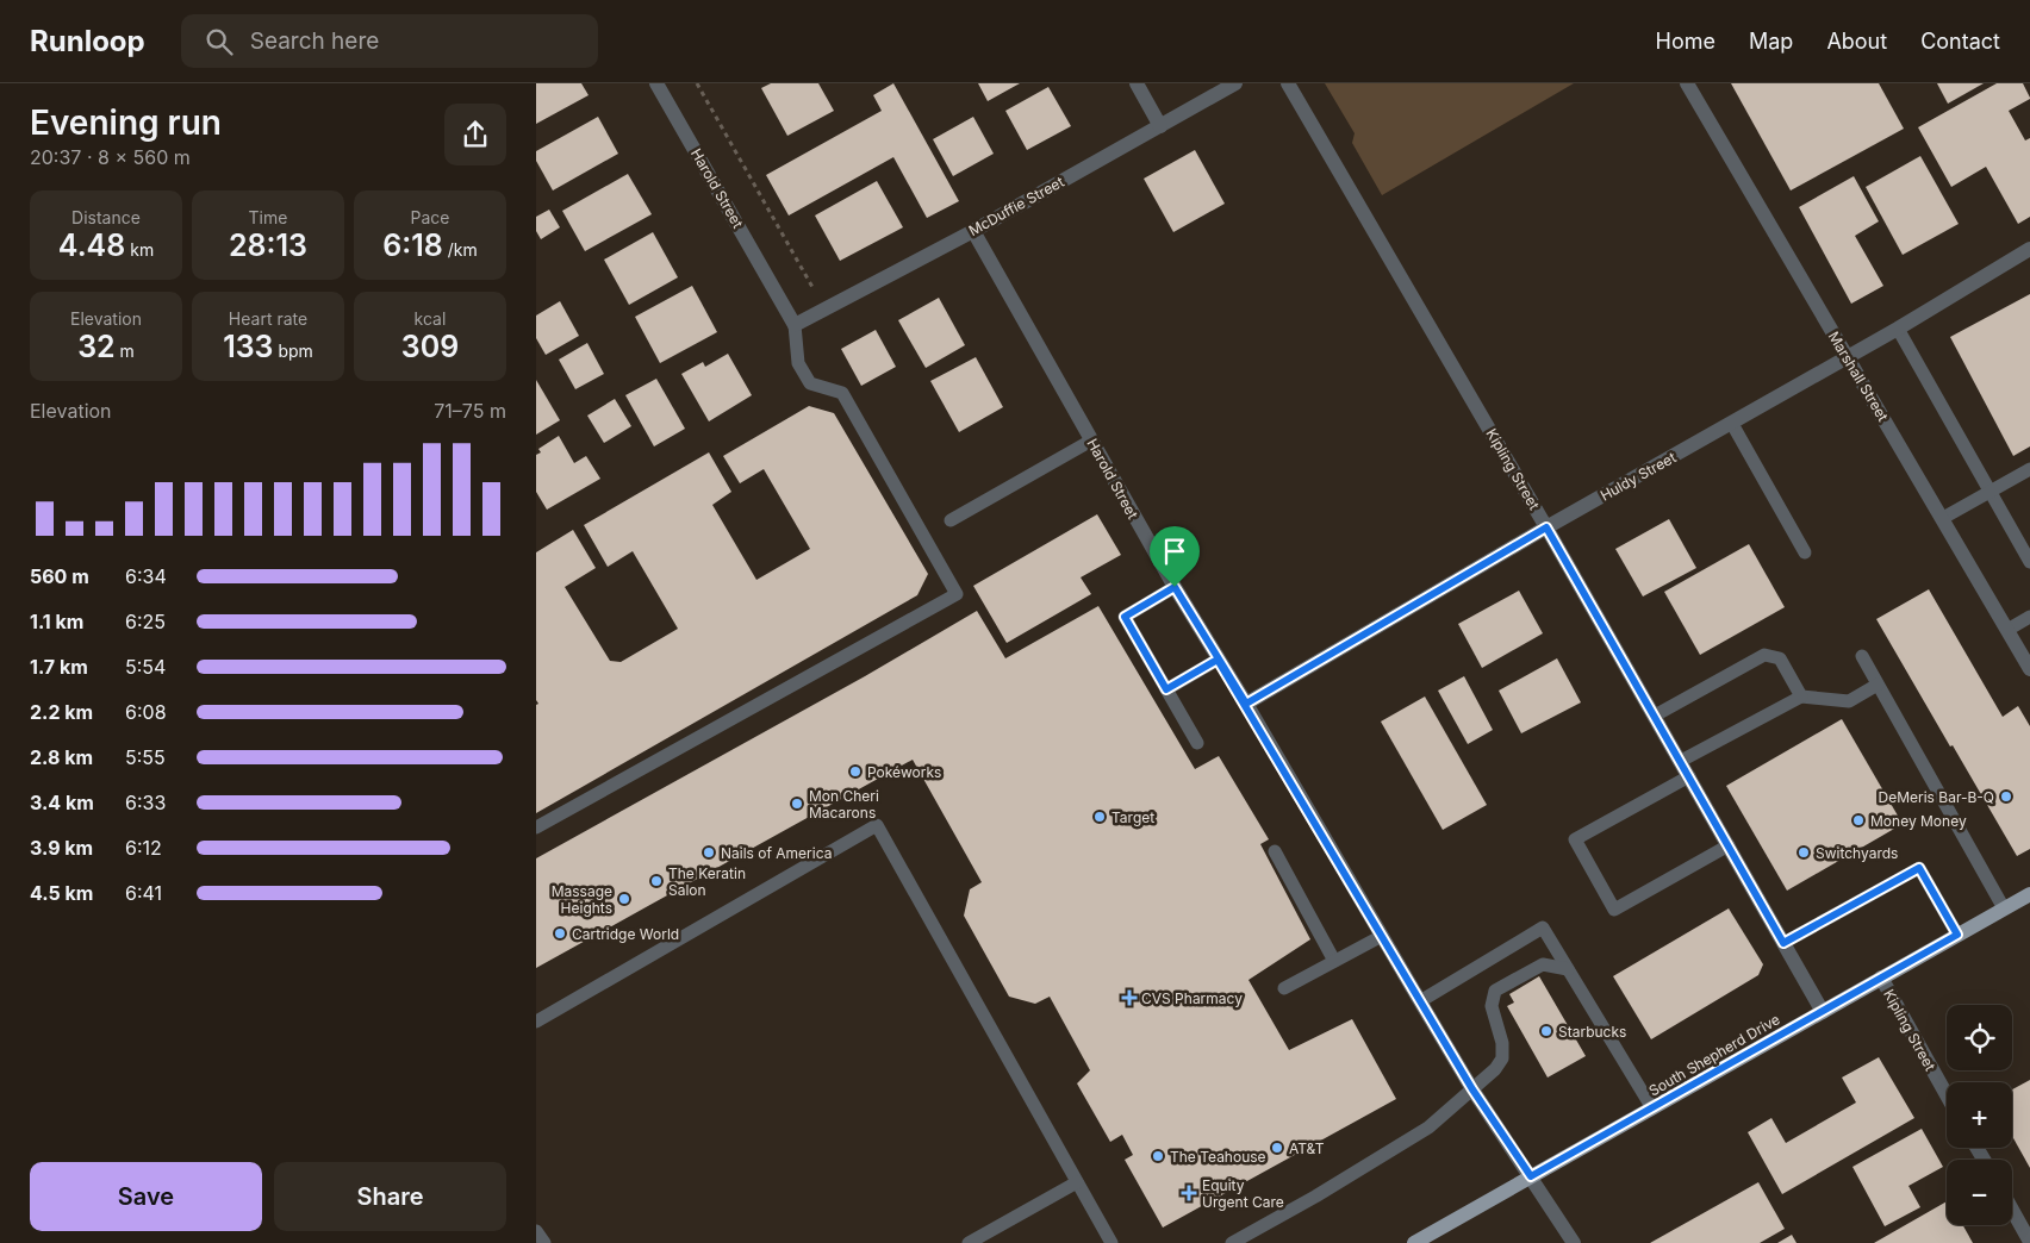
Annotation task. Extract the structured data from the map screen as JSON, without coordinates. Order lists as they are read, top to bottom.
{
  "streets": {
    "main road": ["South Shepherd Drive"],
    "street": [
      "Harold Street",
      "McDuffie Street",
      "Marshall Street",
      "Kipling Street",
      "Huldy Street"
    ]
  },
  "crossings": [
    ["Harold Street", "McDuffie Street"],
    ["Harold Street", "Huldy Street"],
    ["Harold Street", "South Shepherd Drive"],
    ["Marshall Street", "Huldy Street"],
    ["Kipling Street", "Huldy Street"],
    ["Kipling Street", "South Shepherd Drive"]
  ],
  "places": {
    "other": [
      "Pokéworks",
      "DeMeris Bar-B-Q",
      "Mon Cheri Macarons",
      "Target",
      "Money Money",
      "Nails of America",
      "Switchyards",
      "The Keratin Salon",
      "Massage Heights",
      "Cartridge World",
      "Starbucks",
      "AT&T",
      "The Teahouse"
    ],
    "health": ["CVS Pharmacy", "Equity Urgent Care"]
  },
  "page": {
    "header": "Runloop",
    "search": "Search here",
    "nav": [
      "Home",
      "Map",
      "About",
      "Contact"
    ],
    "heading": ["Evening run", "20:37 · 8 × 560 m"],
    "stats": [
      ["Distance", "4.48 km"],
      ["Time", "28:13"],
      ["Pace", "6:18 /km"],
      ["Elevation", "32 m"],
      ["Heart rate", "133 bpm"],
      ["kcal", "309"]
    ],
    "chart": ["Elevation", "71–75 m"],
    "list": [
      {
        "name": "560 m",
        "note": "6:34"
      },
      {
        "name": "1.1 km",
        "note": "6:25"
      },
      {
        "name": "1.7 km",
        "note": "5:54"
      },
      {
        "name": "2.2 km",
        "note": "6:08"
      },
      {
        "name": "2.8 km",
        "note": "5:55"
      },
      {
        "name": "3.4 km",
        "note": "6:33"
      },
      {
        "name": "3.9 km",
        "note": "6:12"
      },
      {
        "name": "4.5 km",
        "note": "6:41"
      }
    ],
    "map_buttons": ["+", "−"],
    "buttons": ["Save", "Share"]
  }
}
